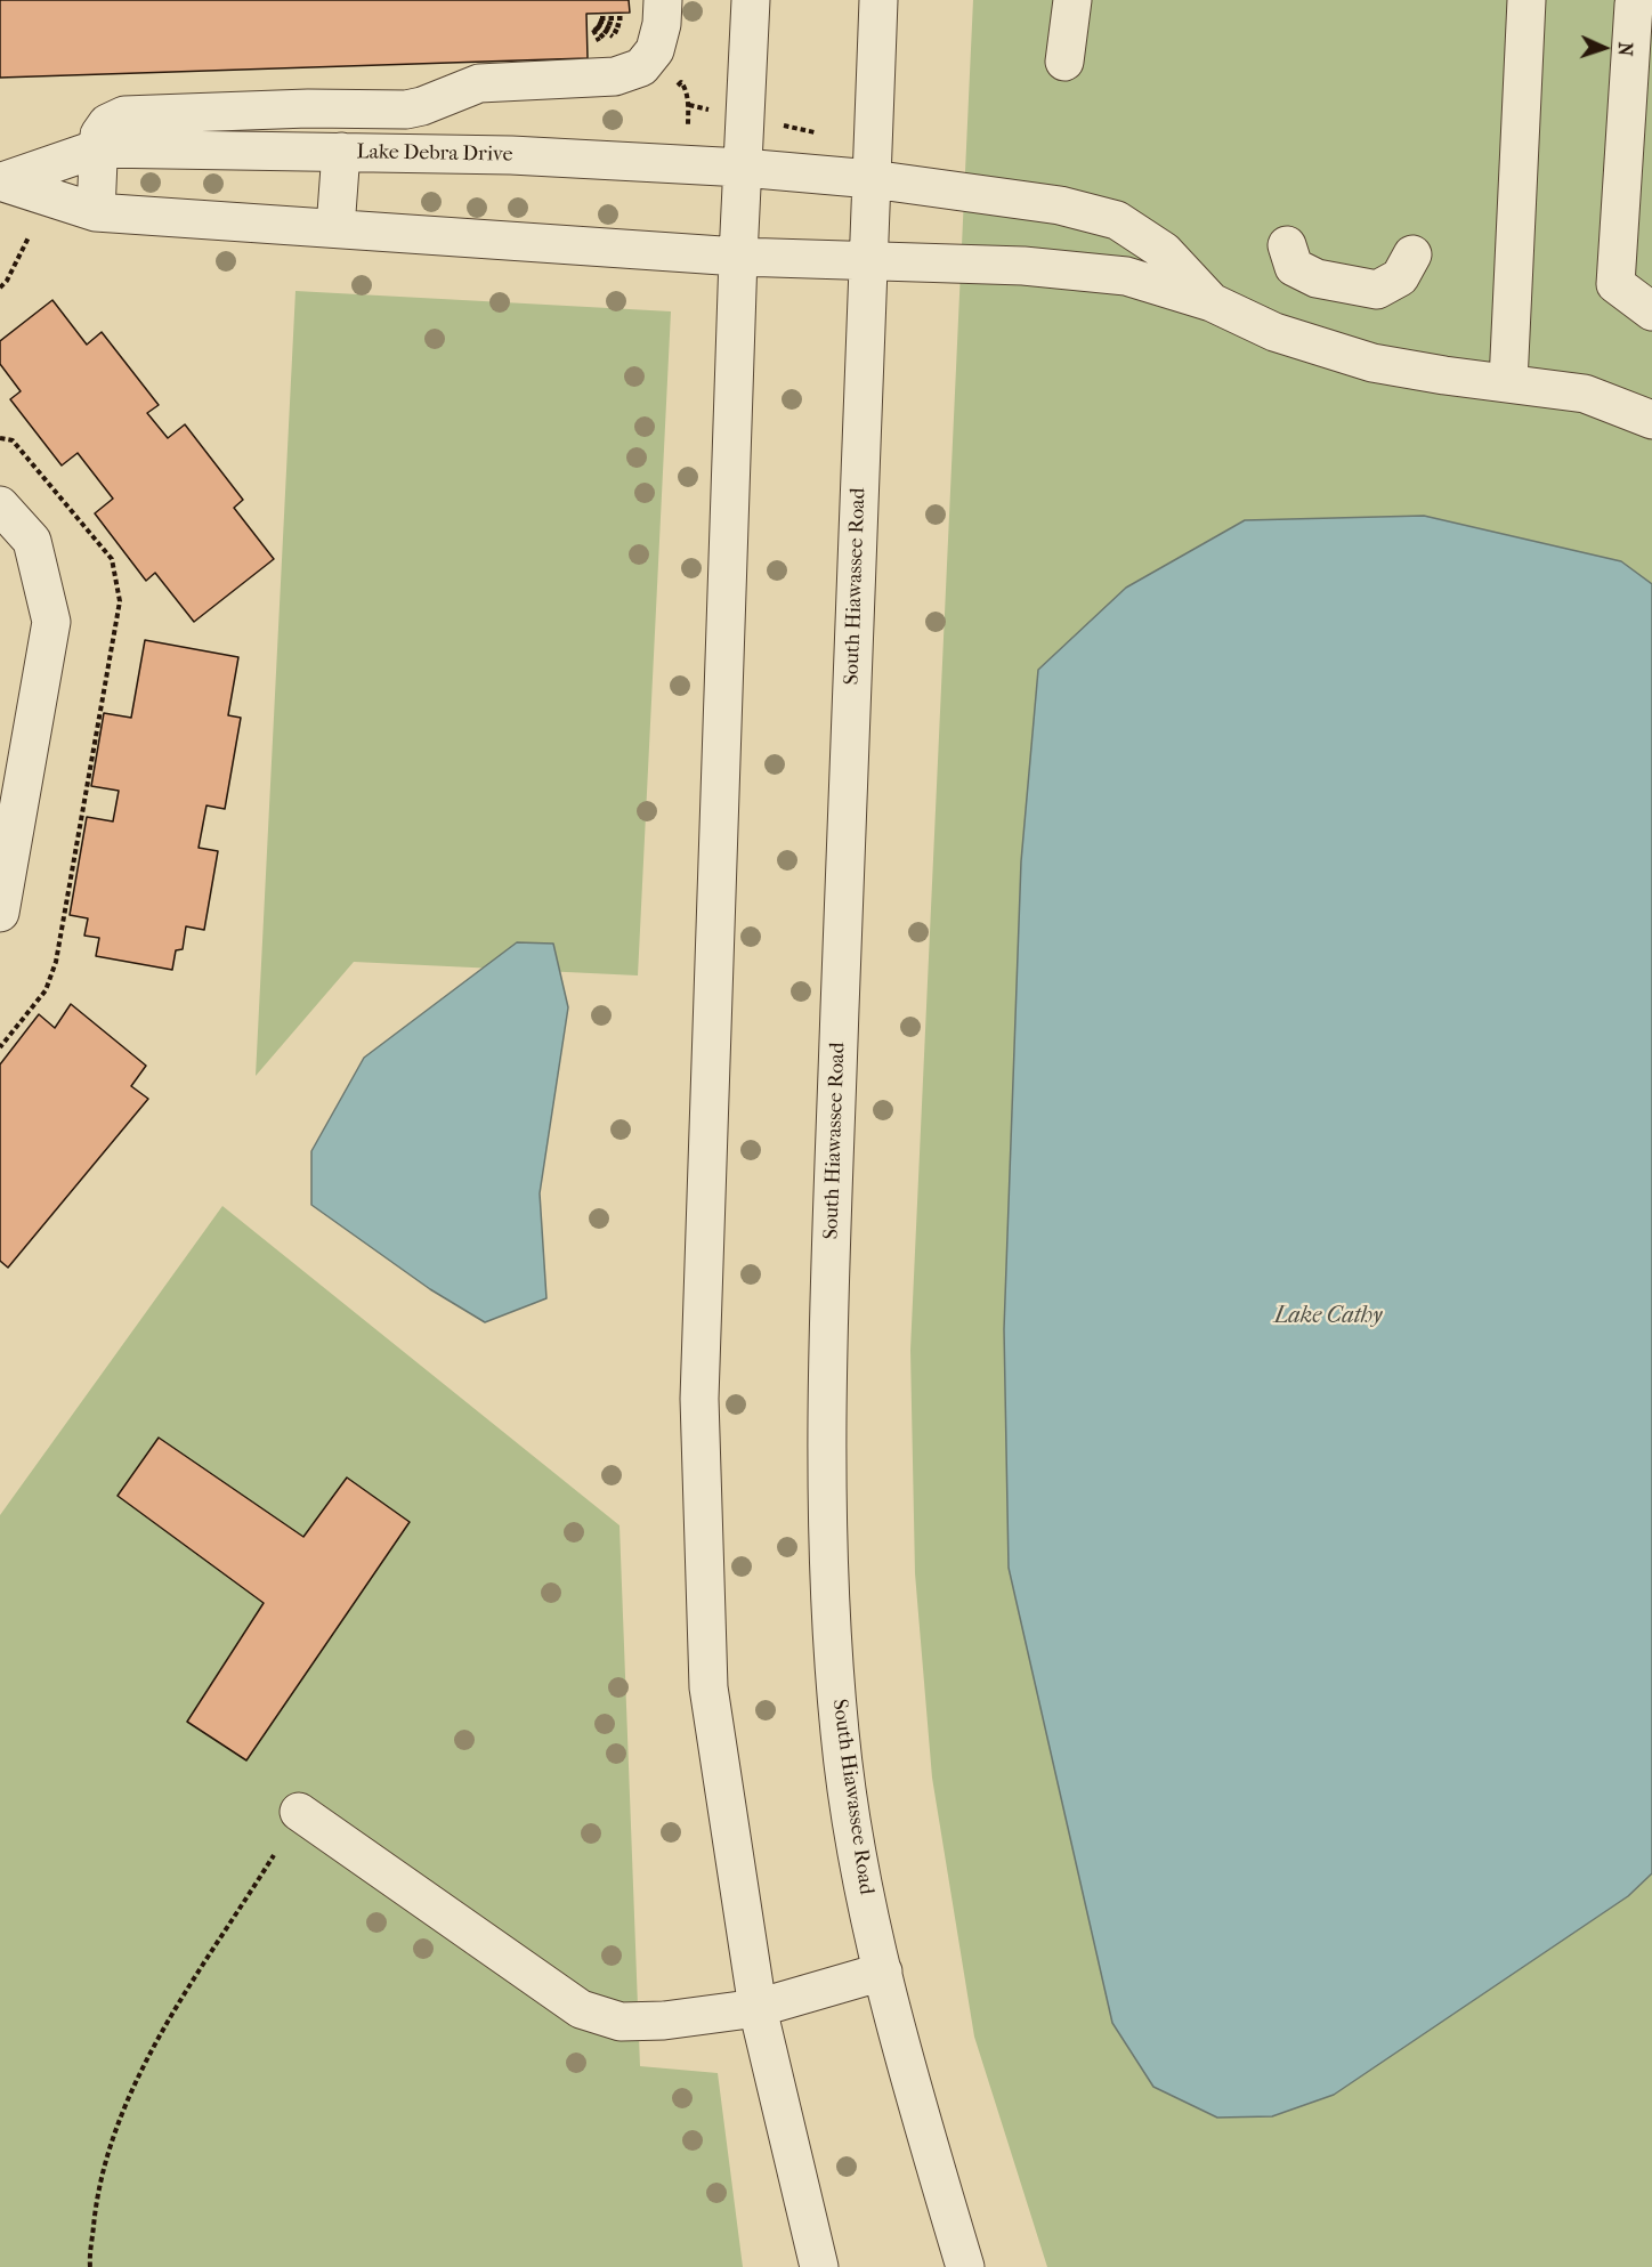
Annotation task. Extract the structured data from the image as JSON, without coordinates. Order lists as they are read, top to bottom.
{
  "streets": {
    "street": ["Lake Debra Drive", "South Hiawassee Road"]
  },
  "crossings": [
    ["Lake Debra Drive", "South Hiawassee Road"]
  ],
  "water": ["Lake Cathy"],
  "north": "right"
}
